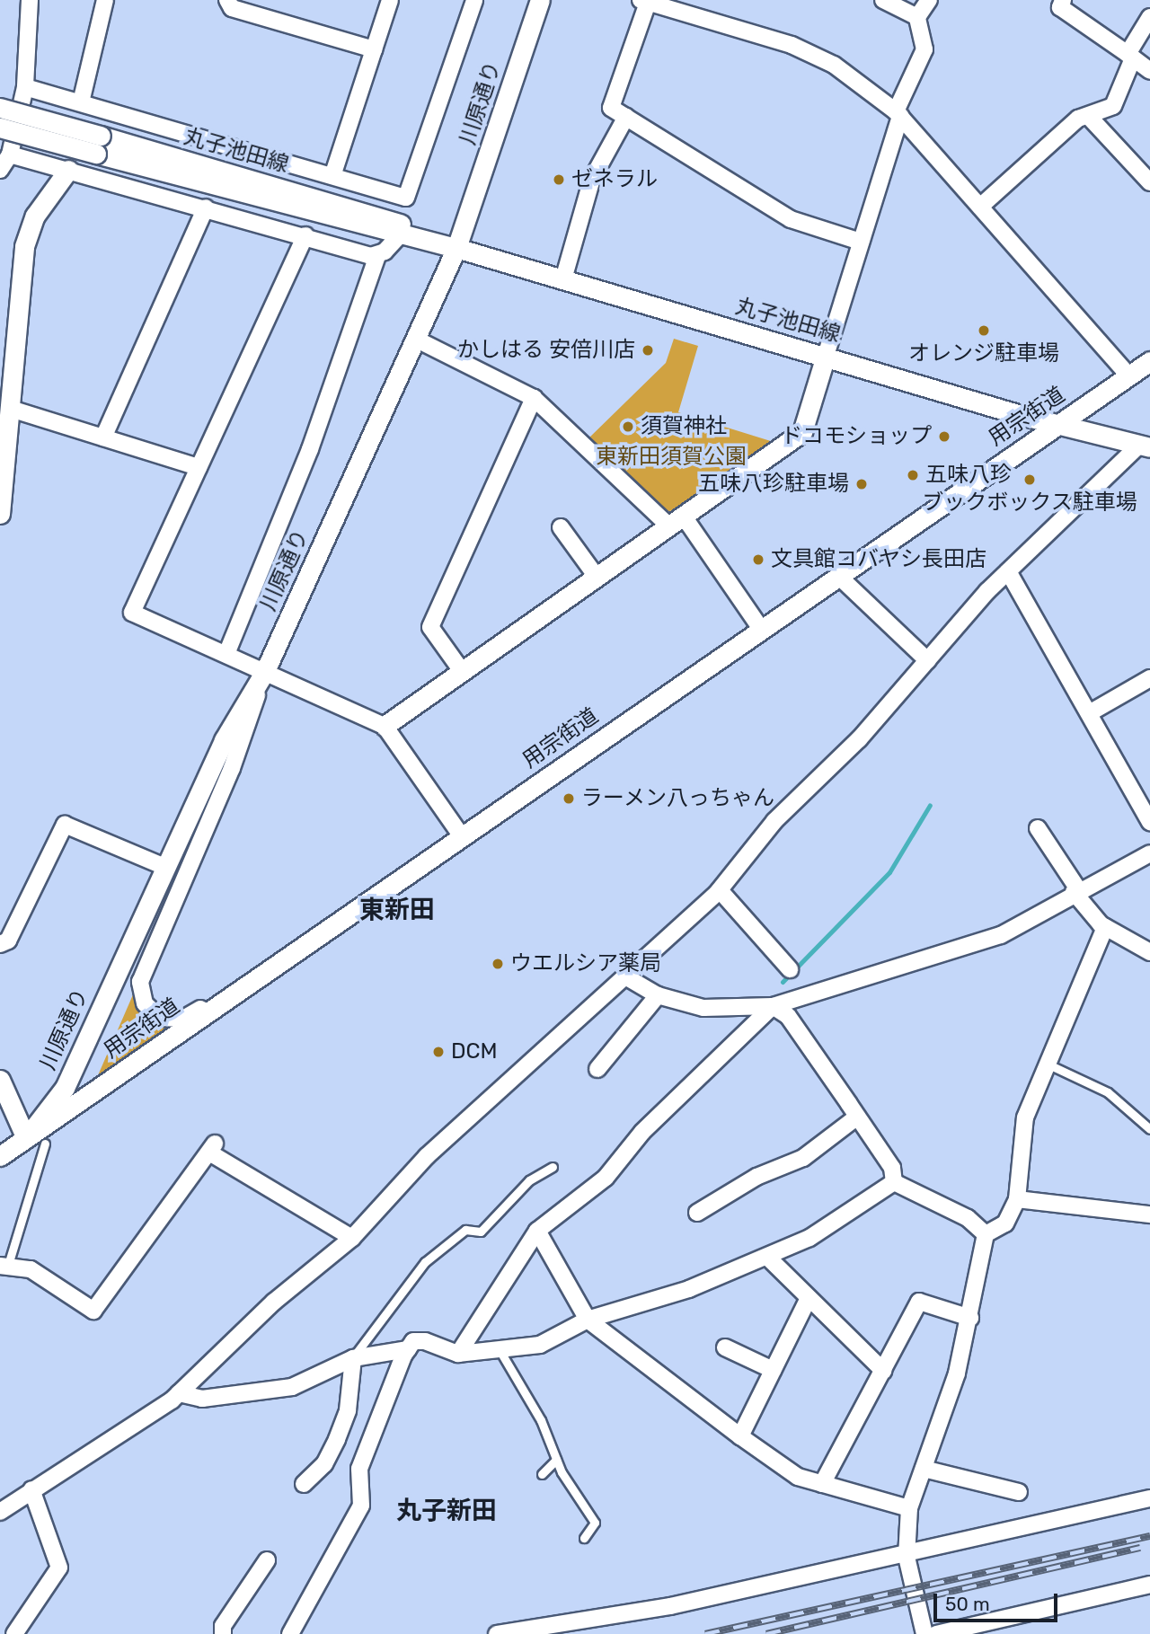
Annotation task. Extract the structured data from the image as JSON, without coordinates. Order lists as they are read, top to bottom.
{
  "streets": {
    "street": ["川原通り", "丸子池田線", "用宗街道"]
  },
  "crossings": [
    ["川原通り", "丸子池田線"],
    ["川原通り", "用宗街道"],
    ["丸子池田線", "用宗街道"]
  ],
  "districts": ["東新田", "丸子新田"],
  "parks": ["東新田須賀公園"],
  "places": [
    "ゼネラル",
    "オレンジ駐車場",
    "かしはる 安倍川店",
    "須賀神社",
    "ドコモショップ",
    "五味八珍",
    "ブックボックス駐車場",
    "五味八珍駐車場",
    "文具館コバヤシ長田店",
    "ラーメン八っちゃん",
    "ウエルシア薬局",
    "DCM"
  ],
  "scale_bar": "50 m"
}
